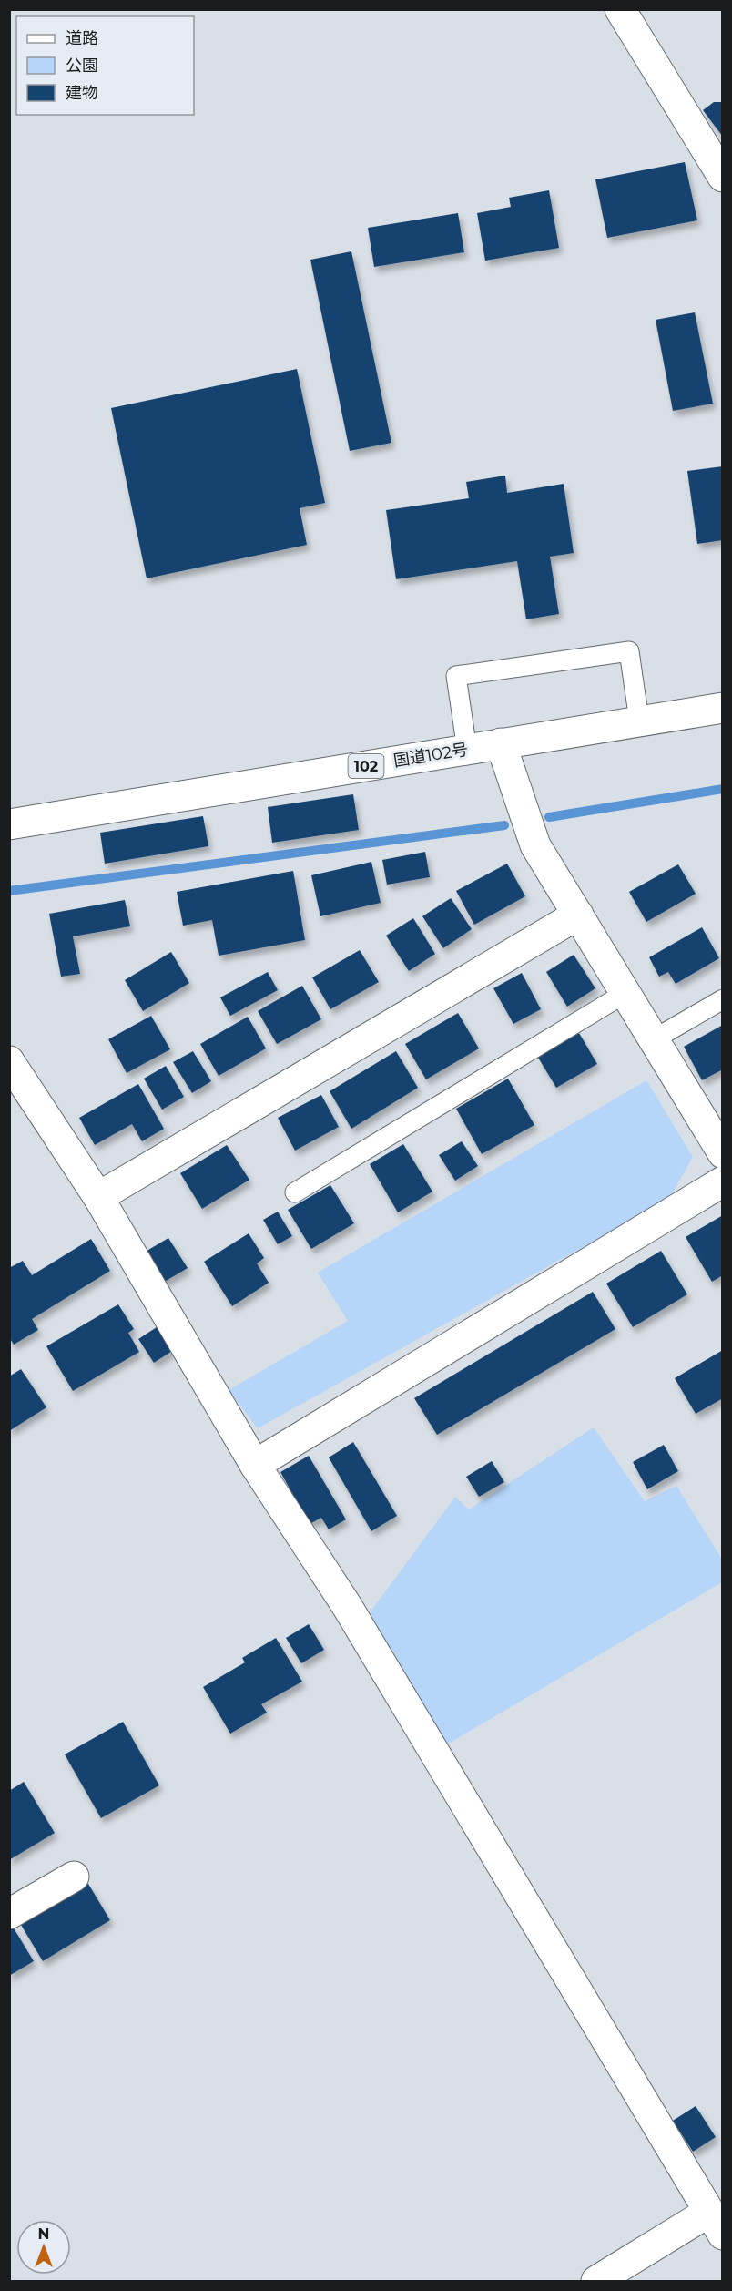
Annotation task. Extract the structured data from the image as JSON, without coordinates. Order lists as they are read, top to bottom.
{
  "streets": {
    "main road": ["国道102号", "102"]
  },
  "legend": ["道路", "公園", "建物"],
  "north": "top"
}
